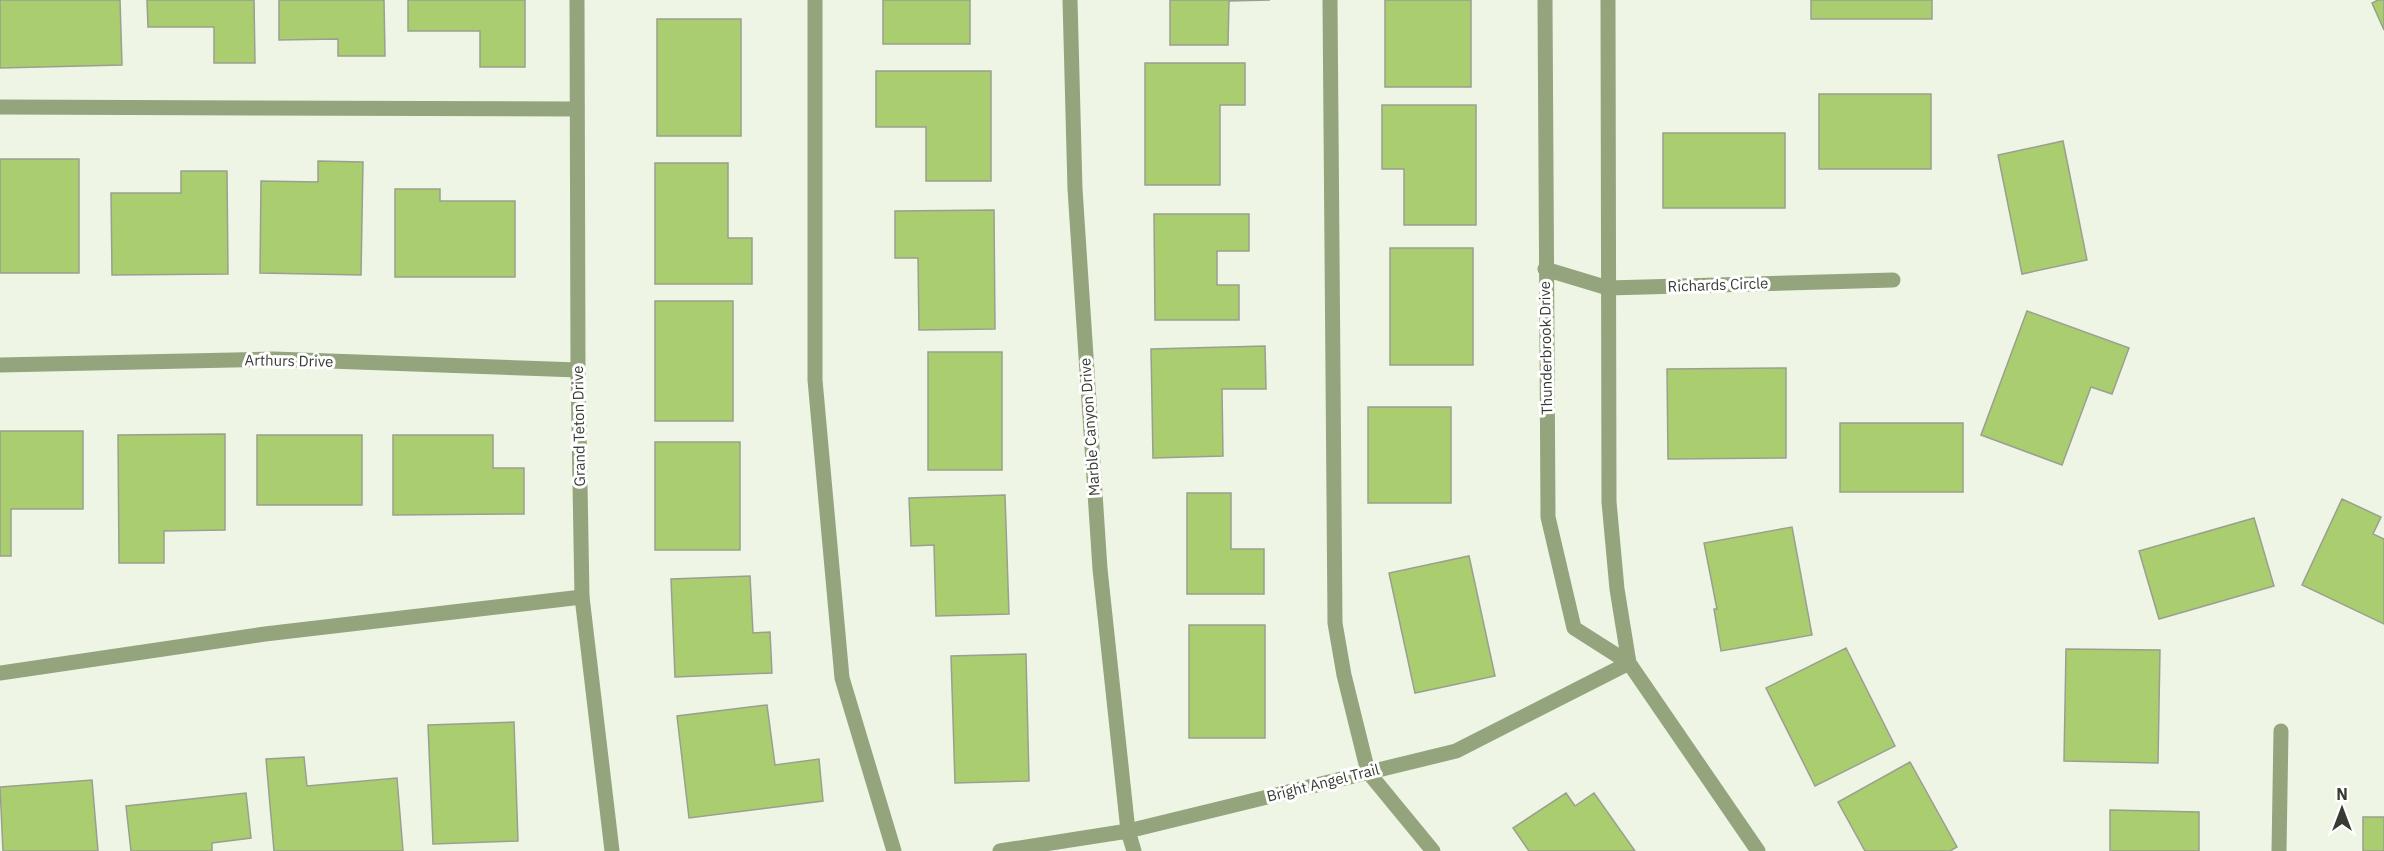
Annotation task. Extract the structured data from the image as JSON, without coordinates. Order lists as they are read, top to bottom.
{
  "streets": {
    "street": [
      "Richards Circle",
      "Thunderbrook Drive",
      "Arthurs Drive",
      "Grand Teton Drive",
      "Marble Canyon Drive",
      "Bright Angel Trail"
    ]
  },
  "crossings": [
    ["Richards Circle", "Thunderbrook Drive"],
    ["Thunderbrook Drive", "Bright Angel Trail"],
    ["Arthurs Drive", "Grand Teton Drive"],
    ["Marble Canyon Drive", "Bright Angel Trail"]
  ],
  "north": "top"
}
